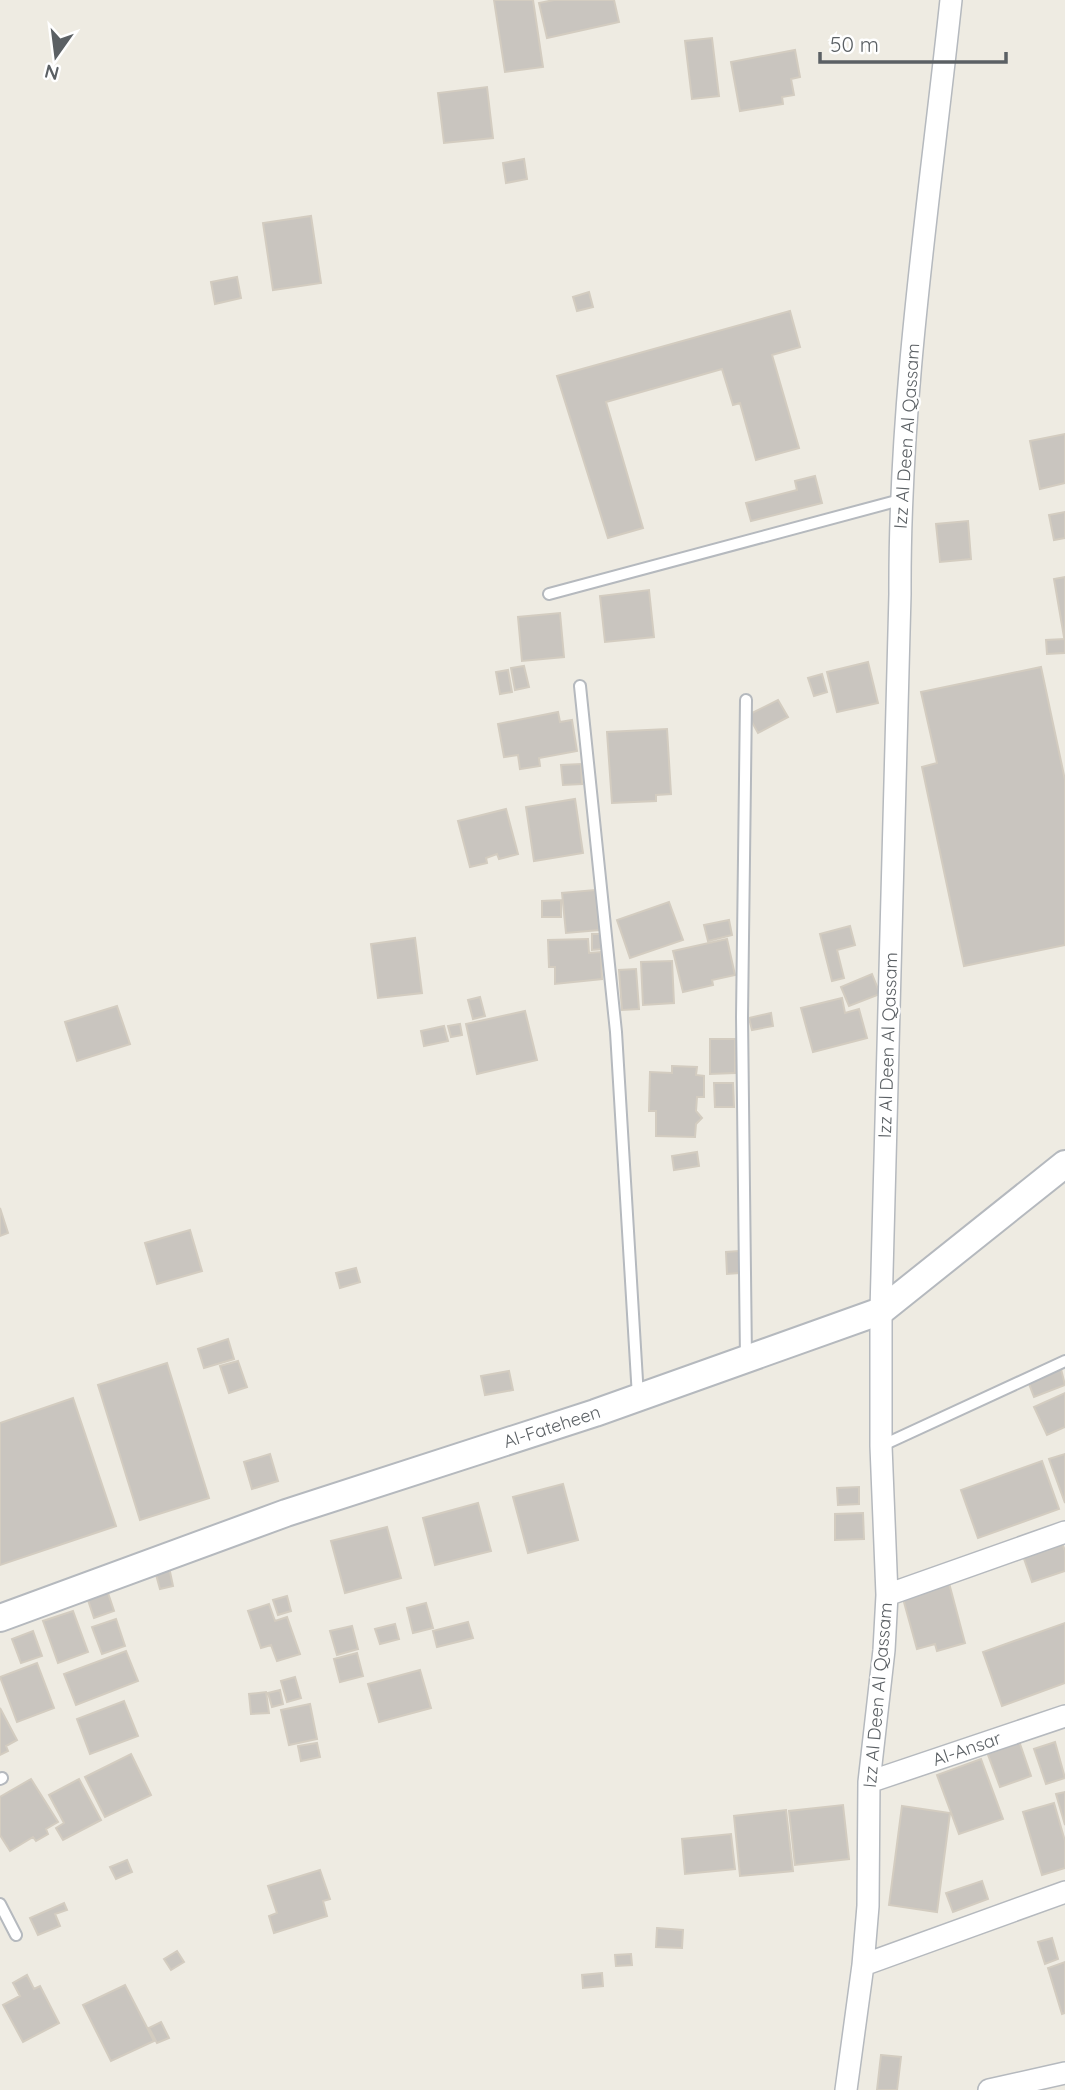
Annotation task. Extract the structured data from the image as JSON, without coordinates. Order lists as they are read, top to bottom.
{
  "streets": {
    "street": ["Izz Al Deen Al Qassam", "Al-Fateheen", "Al-Ansar"]
  },
  "crossings": [
    ["Izz Al Deen Al Qassam", "Al-Fateheen"],
    ["Izz Al Deen Al Qassam", "Al-Ansar"]
  ],
  "scale_bar": "50 m",
  "north": "bottom"
}
